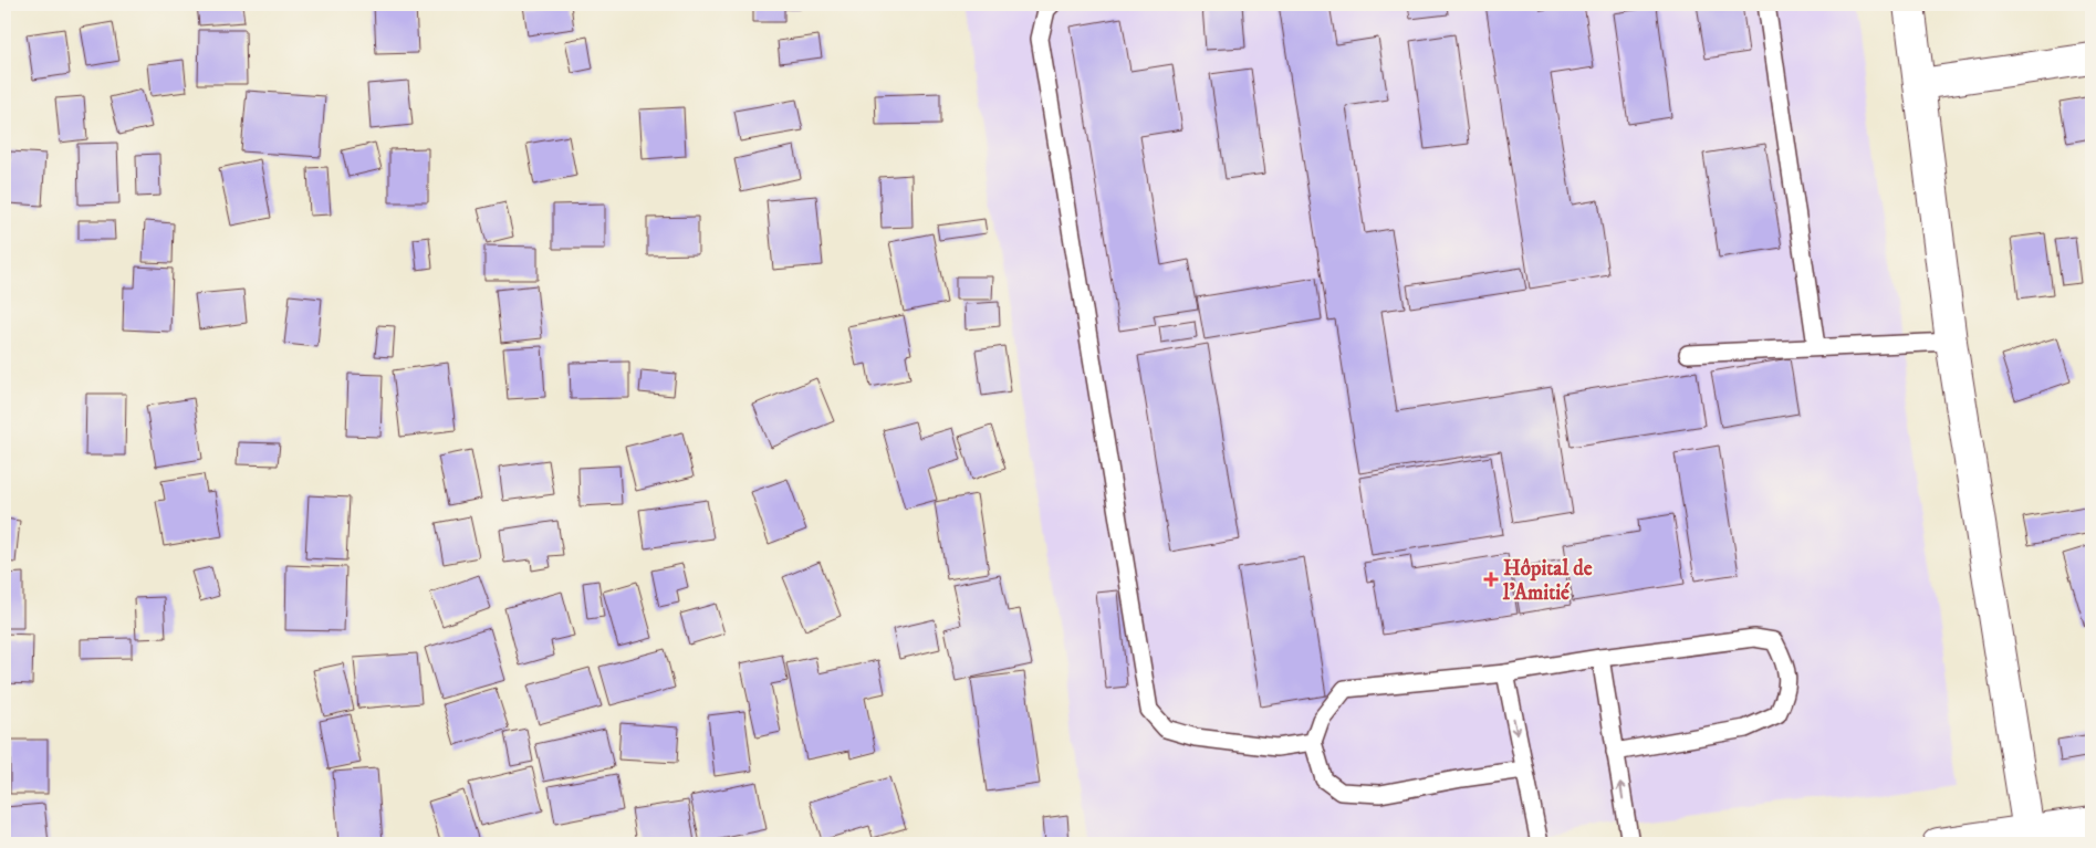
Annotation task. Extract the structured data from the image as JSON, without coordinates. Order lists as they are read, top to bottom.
{
  "places": {
    "health": ["Hôpital de l'Amitié"]
  }
}
